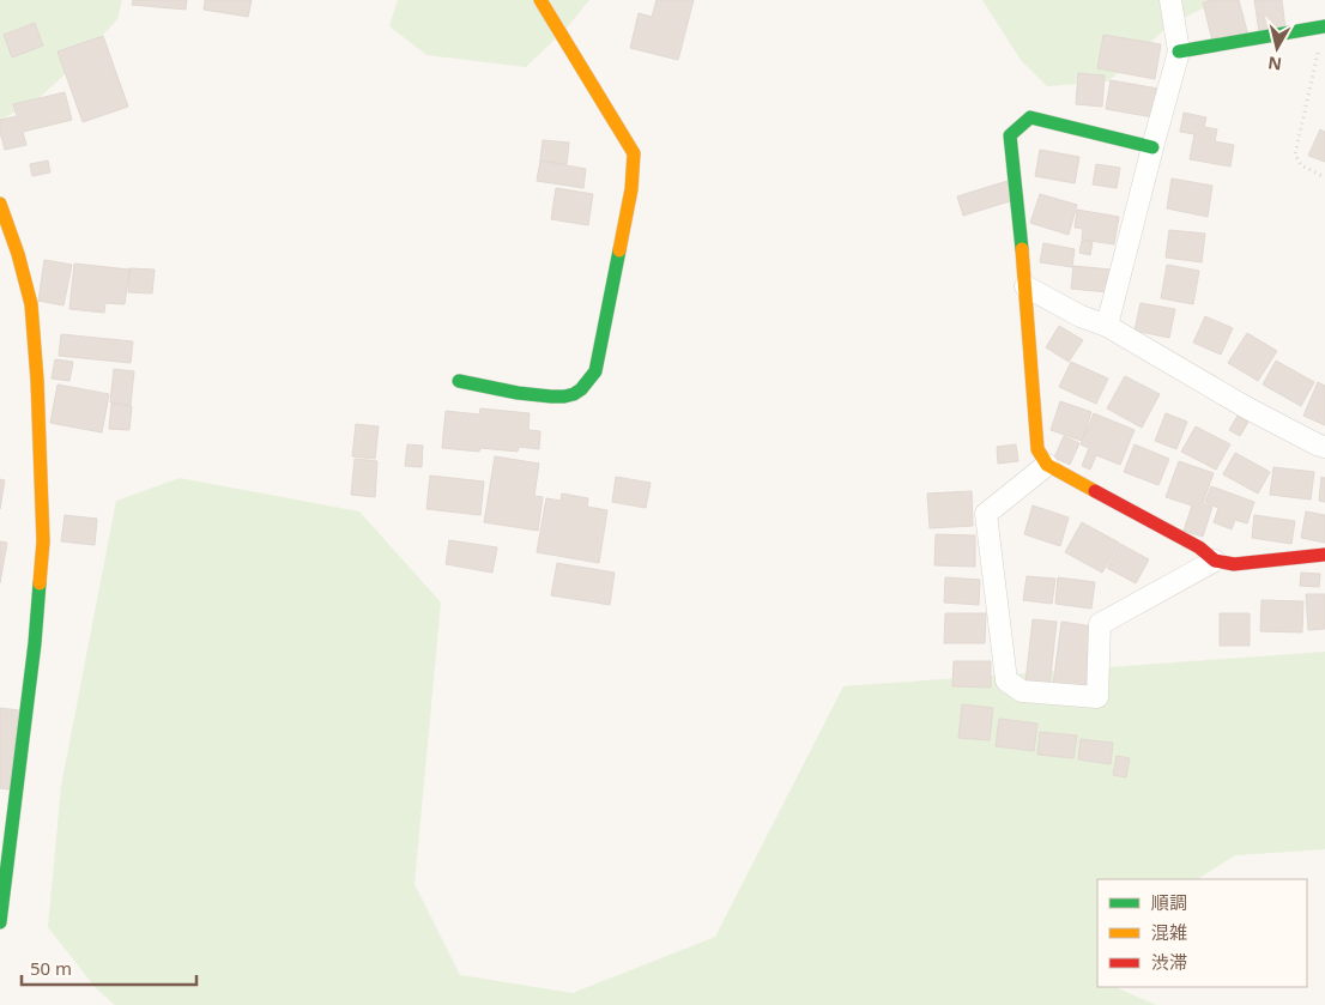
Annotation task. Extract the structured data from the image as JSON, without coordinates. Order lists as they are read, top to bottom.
{
  "legend": ["順調", "混雑", "渋滞"],
  "scale_bar": "50 m",
  "north": "bottom"
}
